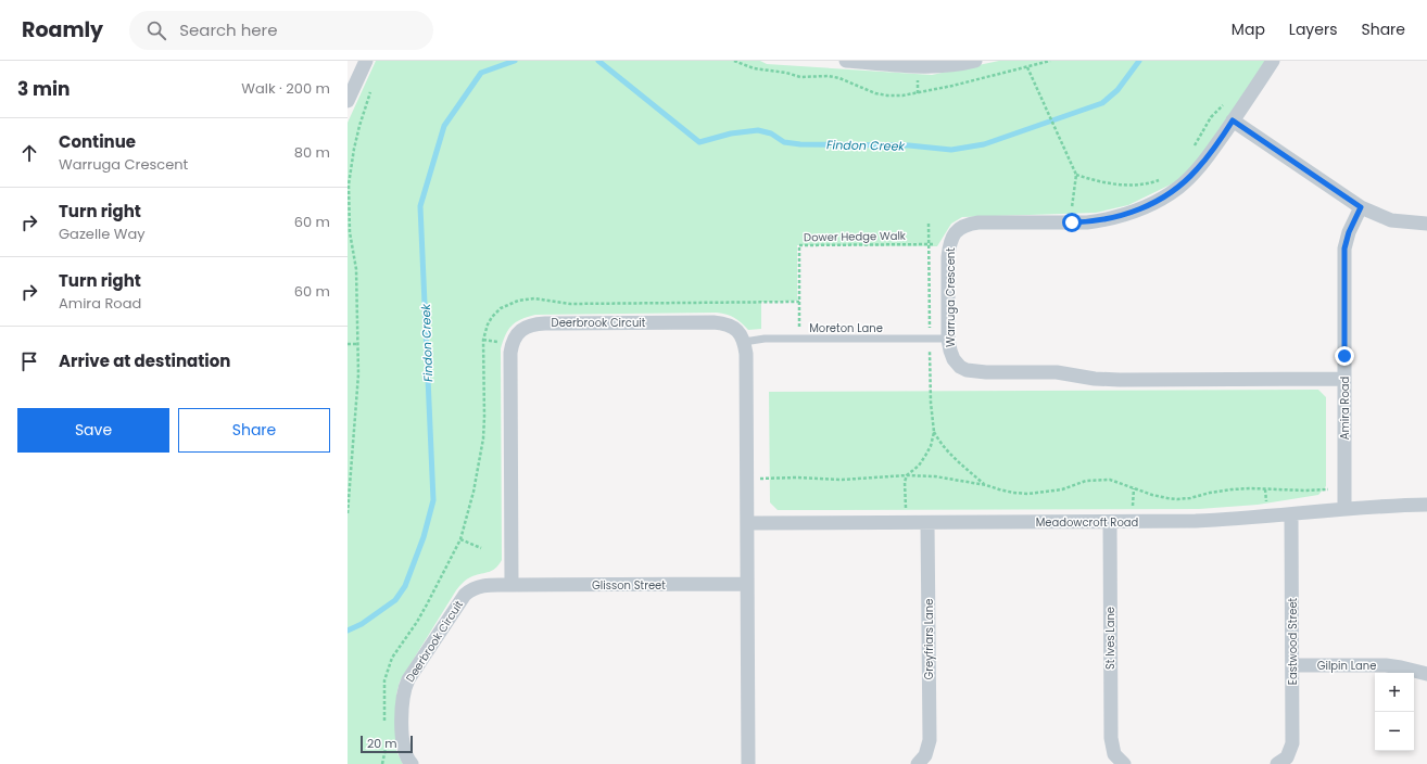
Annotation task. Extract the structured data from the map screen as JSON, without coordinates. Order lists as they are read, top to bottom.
{
  "streets": {
    "street": [
      "Warruga Crescent",
      "Deerbrook Circuit",
      "Amira Road",
      "Meadowcroft Road",
      "Glisson Street",
      "St Ives Lane",
      "Greyfriars Lane",
      "Eastwood Street",
      "Gilpin Lane"
    ],
    "lane": ["Moreton Lane"],
    "path": ["Dower Hedge Walk"]
  },
  "crossings": [
    ["Dower Hedge Walk", "Warruga Crescent"],
    ["Dower Hedge Walk", "Moreton Lane"],
    ["Warruga Crescent", "Moreton Lane"],
    ["Warruga Crescent", "Amira Road"],
    ["Deerbrook Circuit", "Moreton Lane"],
    ["Deerbrook Circuit", "Glisson Street"],
    ["Amira Road", "Meadowcroft Road"],
    ["Meadowcroft Road", "St Ives Lane"],
    ["Meadowcroft Road", "Greyfriars Lane"],
    ["Meadowcroft Road", "Eastwood Street"],
    ["Eastwood Street", "Gilpin Lane"]
  ],
  "water": ["Findon Creek"],
  "scale_bar": "20 m",
  "page": {
    "header": "Roamly",
    "search": "Search here",
    "nav": ["Map", "Layers", "Share"],
    "heading": ["3 min", "Walk · 200 m"],
    "list": [
      ["Continue", "Warruga Crescent", "80 m"],
      ["Turn right", "Gazelle Way", "60 m"],
      ["Turn right", "Amira Road", "60 m"],
      "Arrive at destination"
    ],
    "buttons": ["Save", "Share"],
    "map_buttons": ["+", "−"],
    "scale": "20 m"
  }
}
